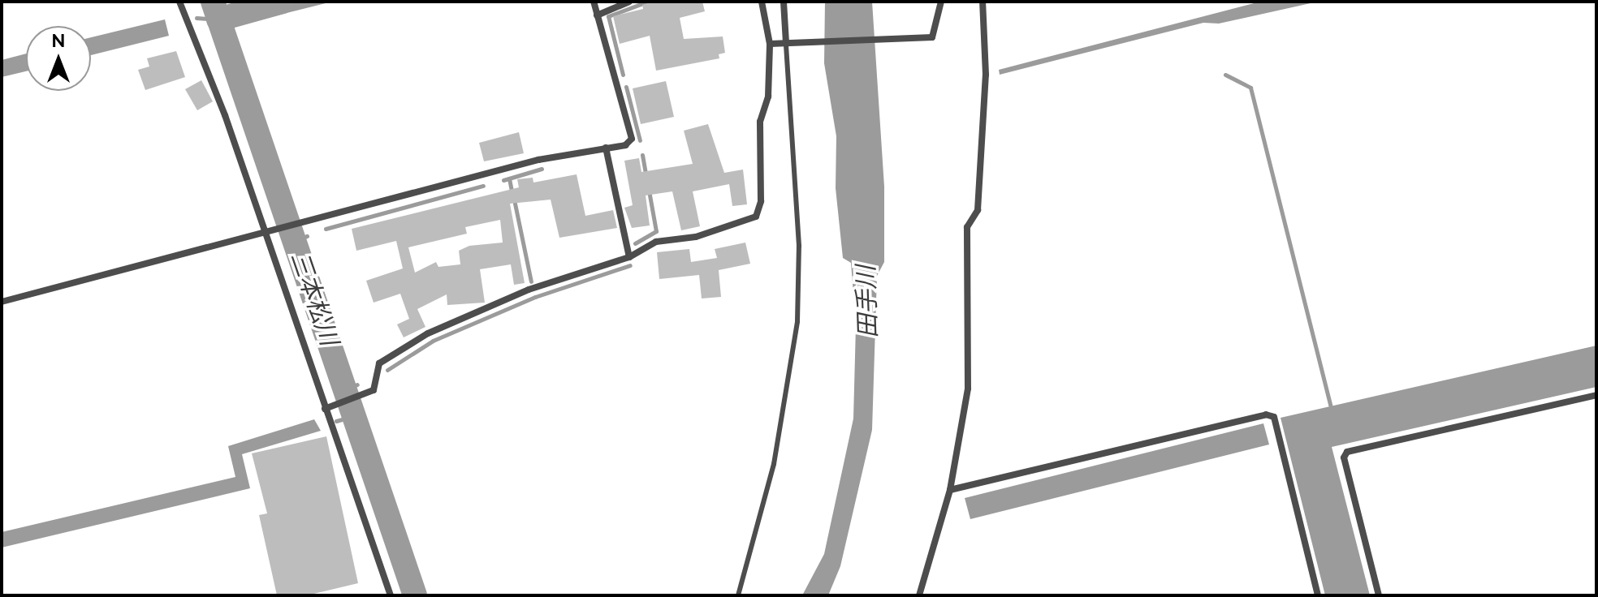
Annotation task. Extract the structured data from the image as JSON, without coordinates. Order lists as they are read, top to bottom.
{
  "water": ["三本松川", "田手川"],
  "north": "top"
}
